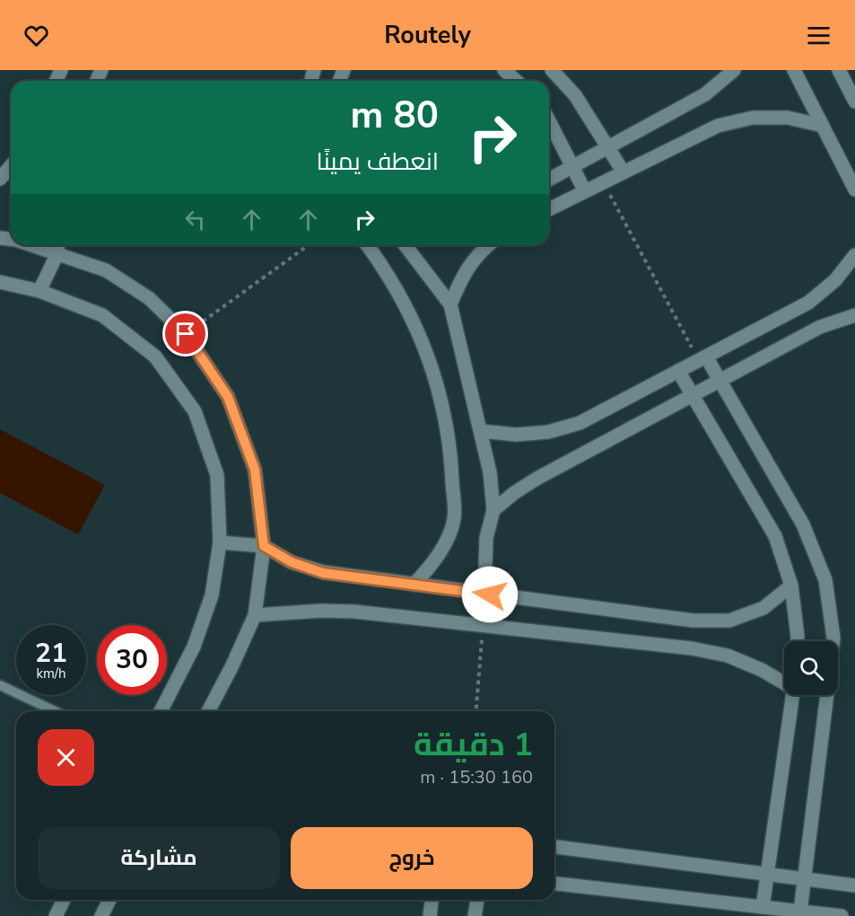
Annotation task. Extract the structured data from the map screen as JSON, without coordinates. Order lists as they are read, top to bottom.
{
  "page": {
    "header": "Routely",
    "turn": ["80 m", "انعطف يمينًا"],
    "speed": "21 km/h",
    "limit": "30",
    "heading": ["1 دقيقة", "160 m · 15:30"],
    "buttons": ["خروج", "مشاركة"]
  }
}
